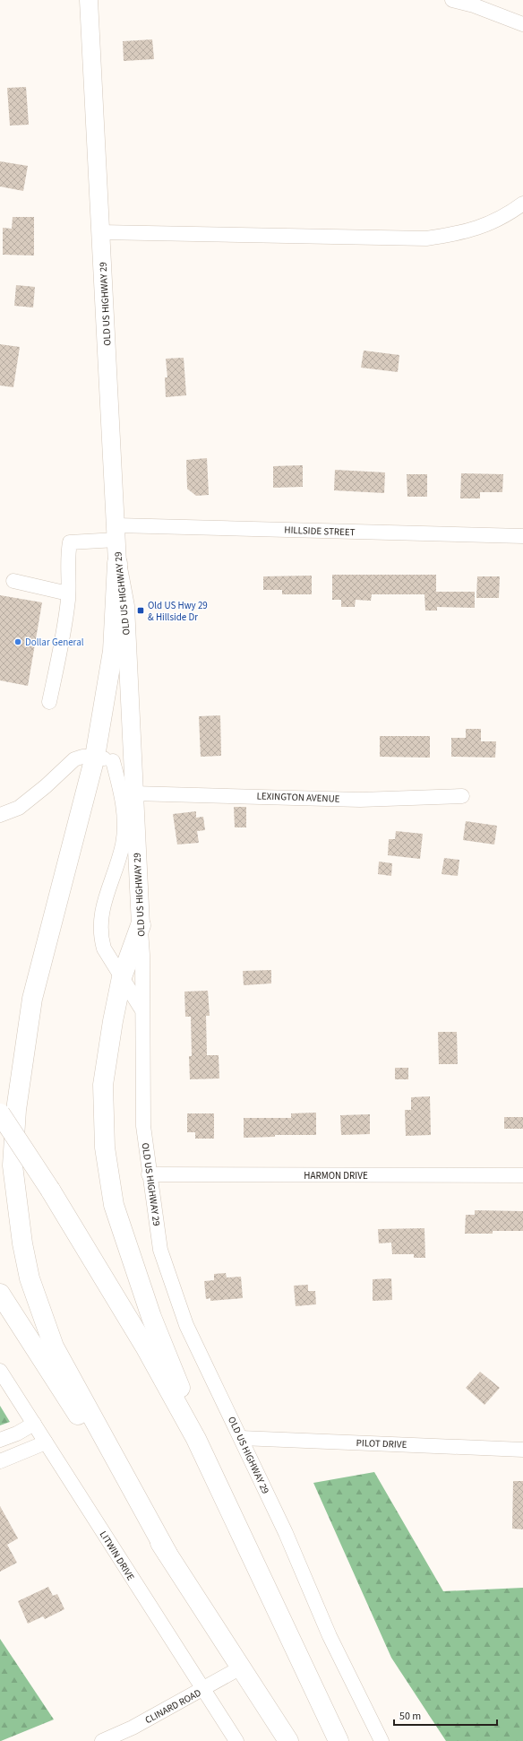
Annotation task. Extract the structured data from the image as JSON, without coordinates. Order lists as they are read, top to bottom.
{
  "streets": {
    "main road": ["OLD US HIGHWAY 29"],
    "street": [
      "HILLSIDE STREET",
      "LEXINGTON AVENUE",
      "HARMON DRIVE",
      "PILOT DRIVE",
      "LITWIN DRIVE",
      "CLINARD ROAD"
    ]
  },
  "crossings": [
    ["OLD US HIGHWAY 29", "HILLSIDE STREET"],
    ["OLD US HIGHWAY 29", "LEXINGTON AVENUE"],
    ["OLD US HIGHWAY 29", "HARMON DRIVE"],
    ["OLD US HIGHWAY 29", "PILOT DRIVE"],
    ["LITWIN DRIVE", "CLINARD ROAD"]
  ],
  "places": {
    "transit": ["Old US Hwy 29 & Hillside Dr"],
    "other": ["Dollar General"]
  },
  "scale_bar": "50 m"
}
